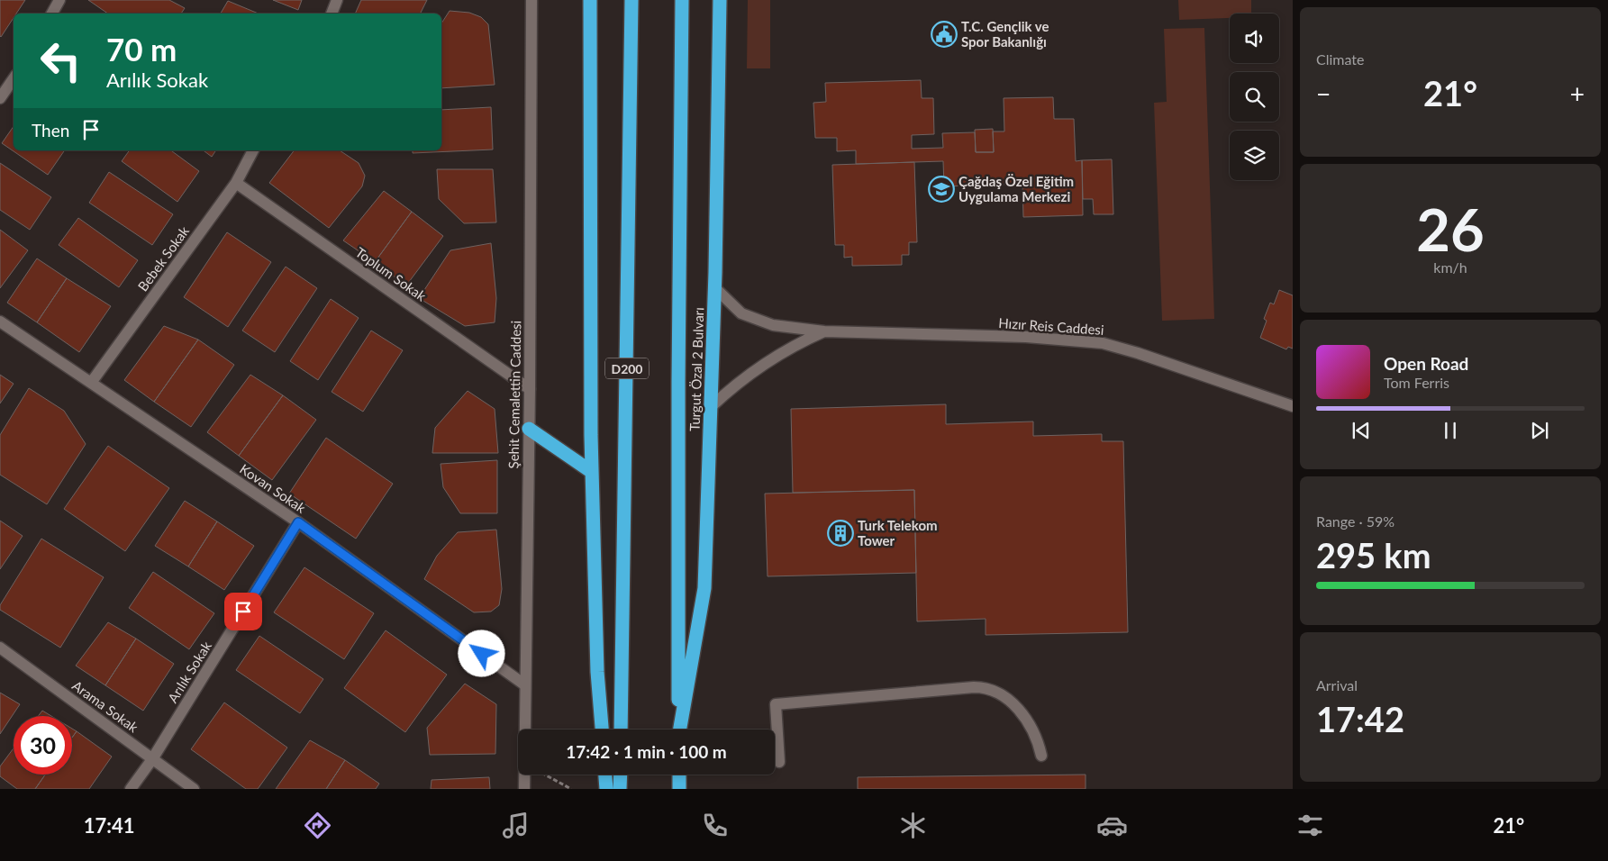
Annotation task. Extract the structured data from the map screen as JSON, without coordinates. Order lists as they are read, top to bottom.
{
  "streets": {
    "highway": ["D200", "Turgut Özal 2 Bulvarı"],
    "street": [
      "Bebek Sokak",
      "Toplum Sokak",
      "Hızır Reis Caddesi",
      "Şehit Cemalettin Caddesi",
      "Kovan Sokak",
      "Arılık Sokak",
      "Arama Sokak"
    ]
  },
  "crossings": [
    ["Bebek Sokak", "Toplum Sokak"],
    ["Bebek Sokak", "Kovan Sokak"],
    ["Toplum Sokak", "Şehit Cemalettin Caddesi"],
    ["Hızır Reis Caddesi", "Turgut Özal 2 Bulvarı"],
    ["Şehit Cemalettin Caddesi", "Kovan Sokak"],
    ["Kovan Sokak", "Arılık Sokak"],
    ["Arılık Sokak", "Arama Sokak"]
  ],
  "places": {
    "public building": ["T.C. Gençlik ve Spor Bakanlığı"],
    "school or university": ["Çağdaş Özel Eğitim Uygulama Merkezi"],
    "building": ["Turk Telekom Tower"]
  },
  "page": {
    "tile": [
      "Climate",
      ["26", "km/h"],
      ["Range · 59%", "295 km"],
      ["Arrival", "17:42"]
    ],
    "turn": ["70 m", "Arılık Sokak"],
    "heat": ["−", "21°", "+"],
    "then": "Then",
    "song": ["Open Road", "Tom Ferris"],
    "limit": "30",
    "trip": "17:42 · 1 min · 100 m",
    "tabs": ["17:41", "21°"]
  }
}
